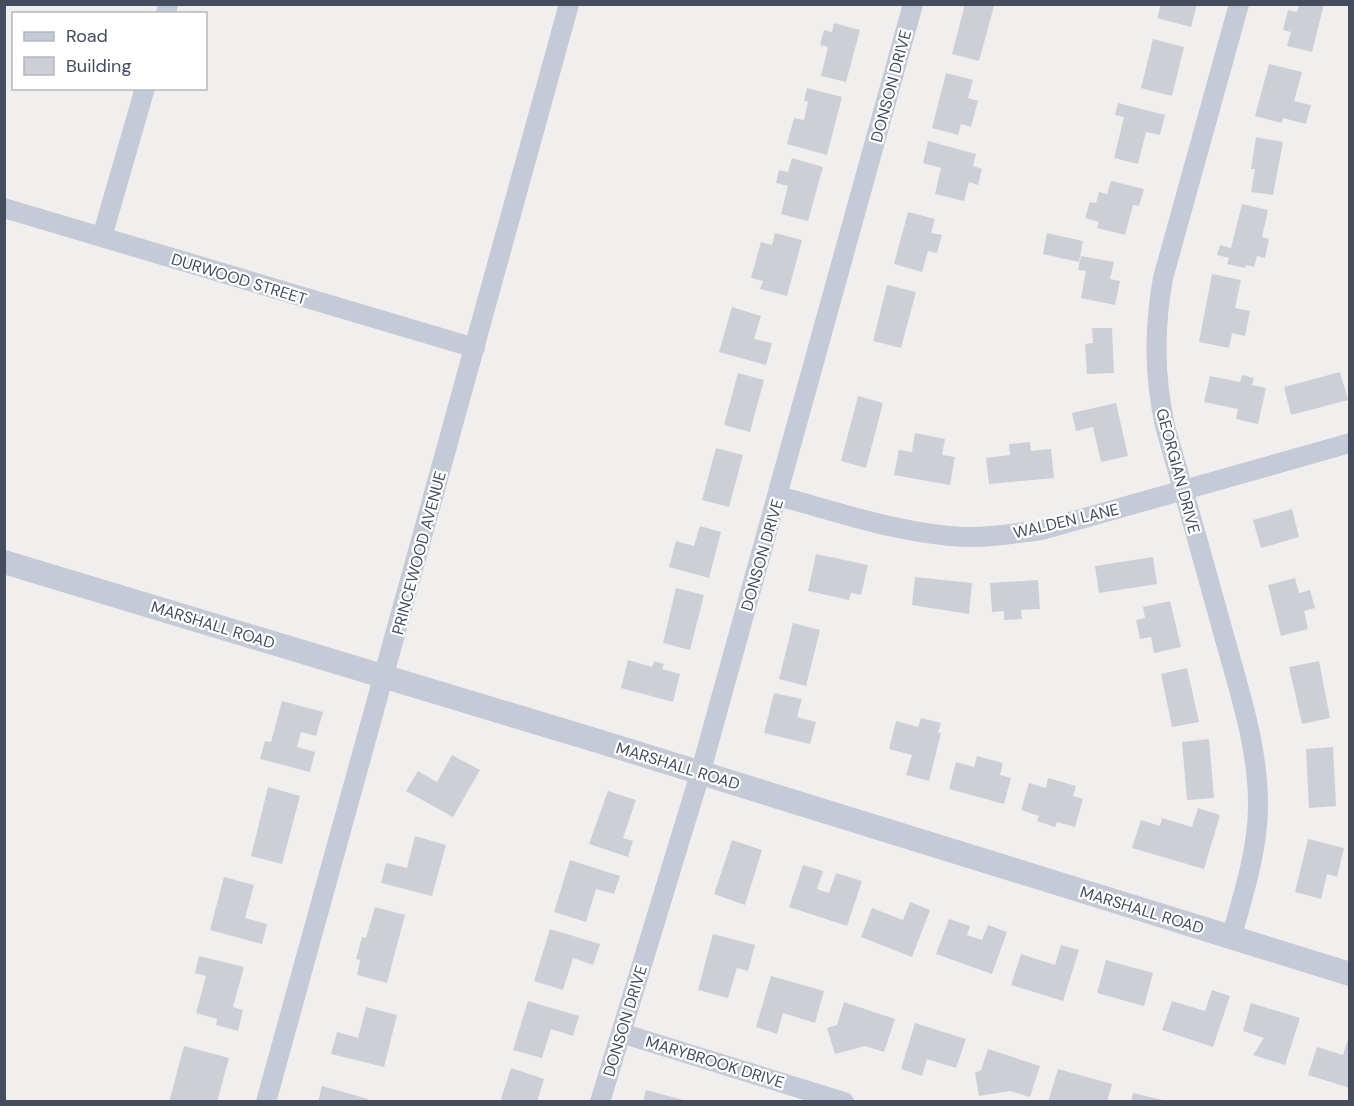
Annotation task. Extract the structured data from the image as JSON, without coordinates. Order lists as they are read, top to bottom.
{
  "streets": {
    "street": [
      "DONSON DRIVE",
      "DURWOOD STREET",
      "GEORGIAN DRIVE",
      "WALDEN LANE",
      "PRINCEWOOD AVENUE",
      "MARSHALL ROAD",
      "MARYBROOK DRIVE"
    ]
  },
  "crossings": [
    ["DONSON DRIVE", "WALDEN LANE"],
    ["DONSON DRIVE", "MARSHALL ROAD"],
    ["DONSON DRIVE", "MARYBROOK DRIVE"],
    ["DURWOOD STREET", "PRINCEWOOD AVENUE"],
    ["GEORGIAN DRIVE", "WALDEN LANE"],
    ["GEORGIAN DRIVE", "MARSHALL ROAD"],
    ["PRINCEWOOD AVENUE", "MARSHALL ROAD"]
  ],
  "legend": ["Road", "Building"]
}
